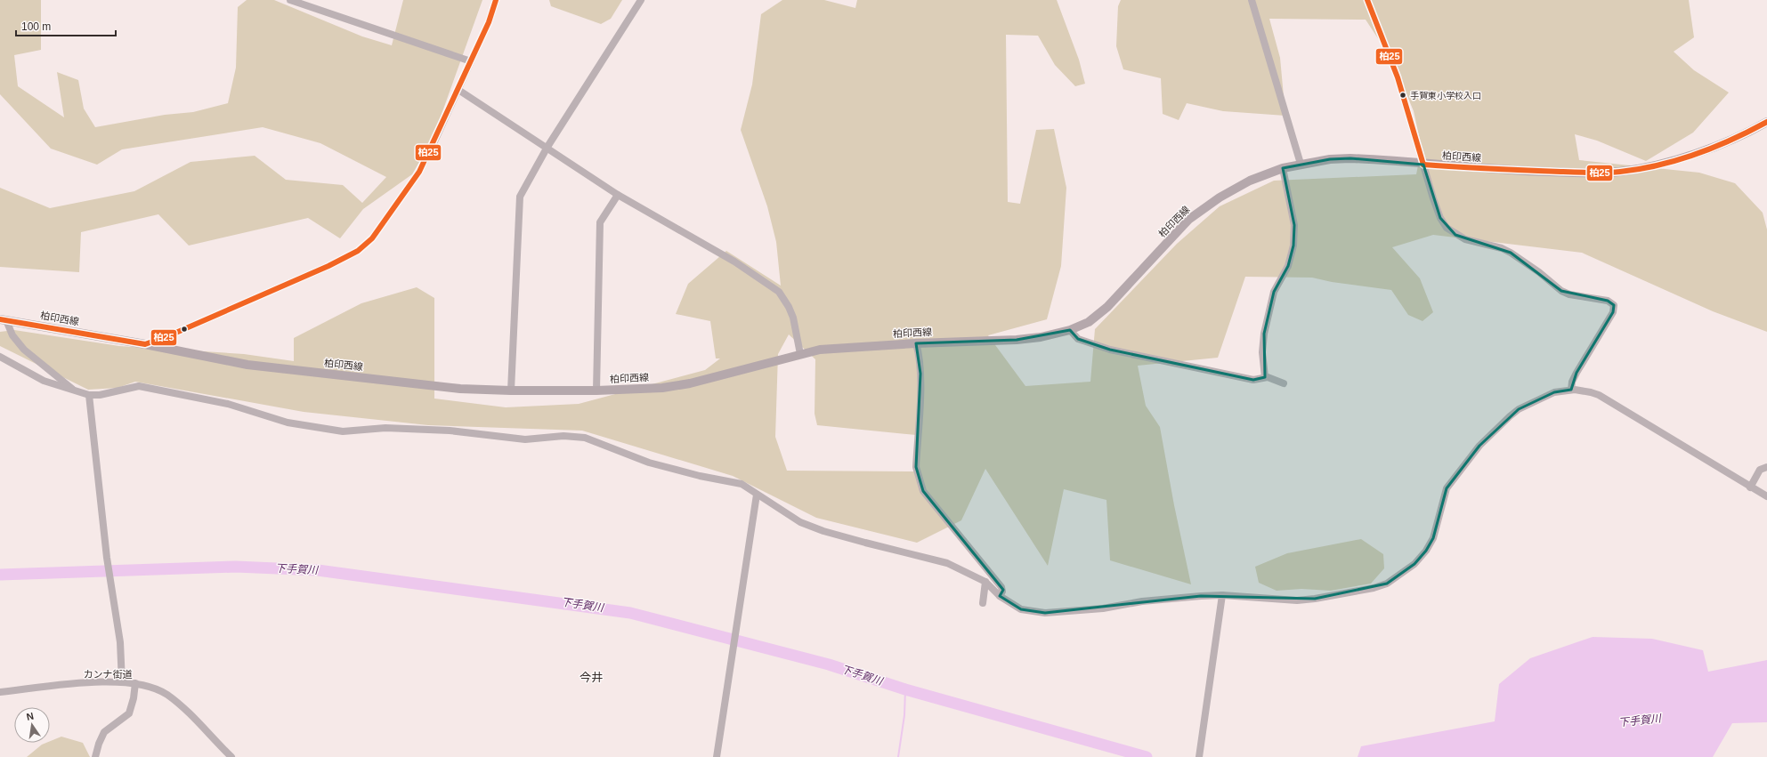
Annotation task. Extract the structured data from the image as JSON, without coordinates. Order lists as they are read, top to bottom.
{
  "streets": {
    "main road": ["柏印西線"],
    "street": ["カンナ街道"]
  },
  "districts": ["今井"],
  "water": ["下手賀川"],
  "places": ["手賀東小学校入口"],
  "lines": ["transit line 柏25"],
  "scale_bar": "100 m",
  "north": "top"
}
